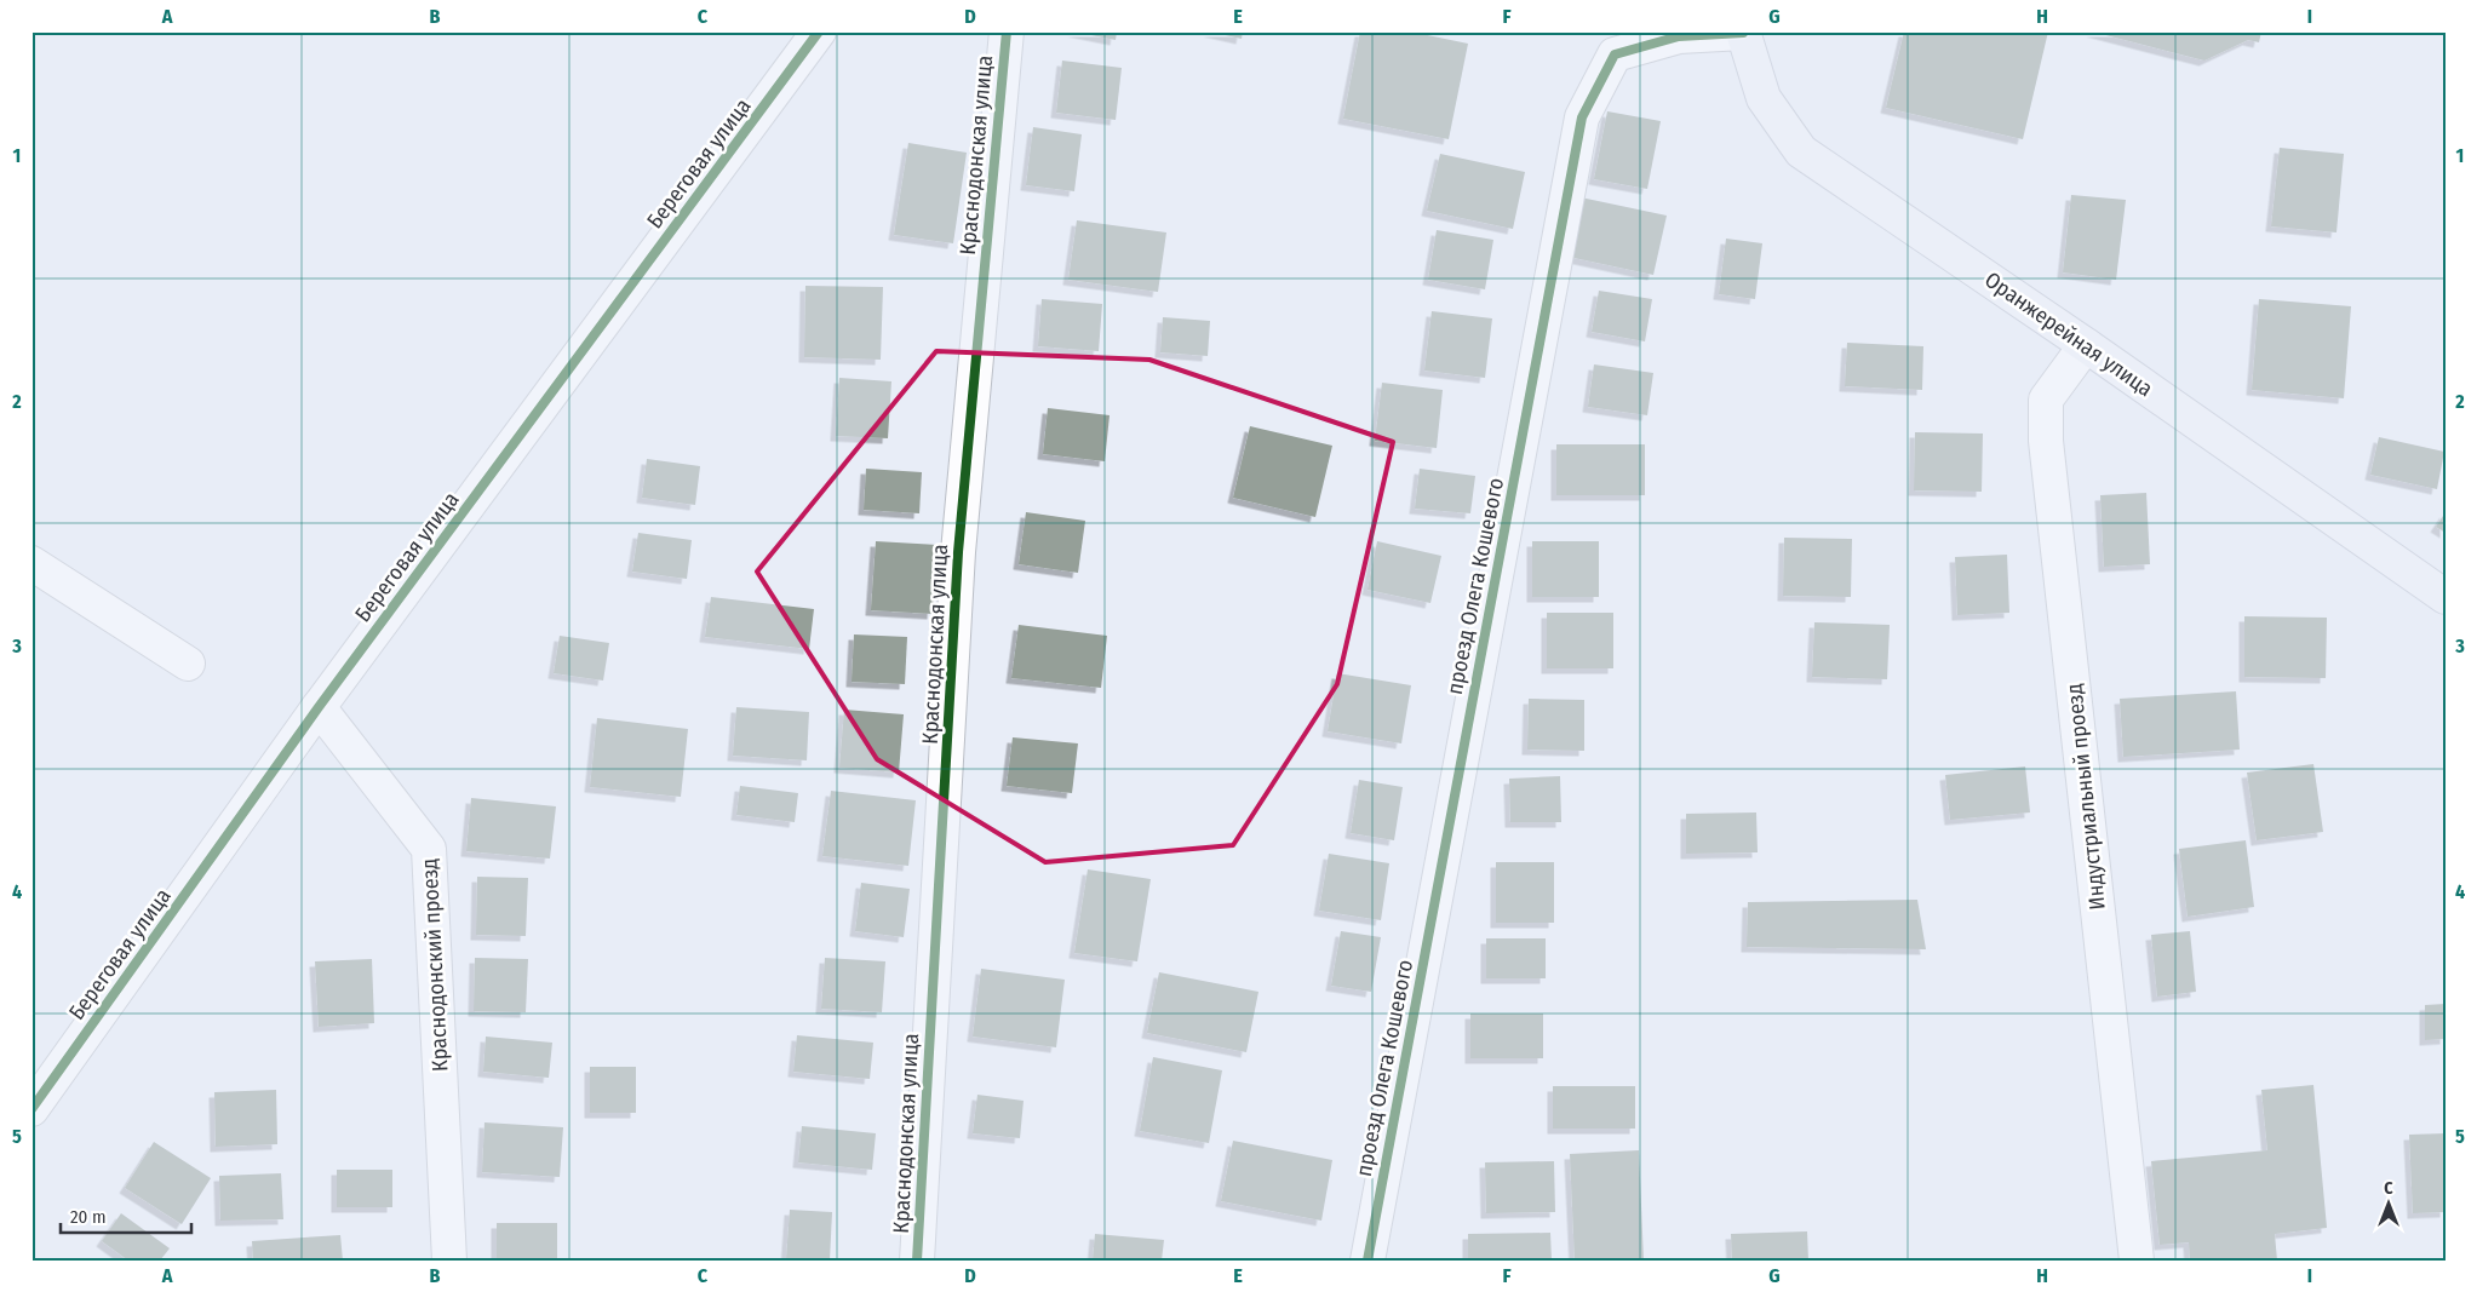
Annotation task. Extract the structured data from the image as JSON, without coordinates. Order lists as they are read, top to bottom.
{
  "streets": {
    "main road": ["Оранжерейная улица"],
    "street": [
      "Краснодонская улица",
      "Береговая улица",
      "проезд Олега Кошевого",
      "Индустриальный проезд",
      "Краснодонский проезд"
    ]
  },
  "crossings": [
    ["Береговая улица", "Краснодонский проезд"],
    ["Оранжерейная улица", "проезд Олега Кошевого"],
    ["Оранжерейная улица", "Индустриальный проезд"]
  ],
  "scale_bar": "20 m",
  "north": "top",
  "grid": {
    "columns": [
      "A",
      "B",
      "C",
      "D",
      "E",
      "F",
      "G",
      "H",
      "I"
    ],
    "rows": [
      "1",
      "2",
      "3",
      "4",
      "5"
    ]
  }
}
